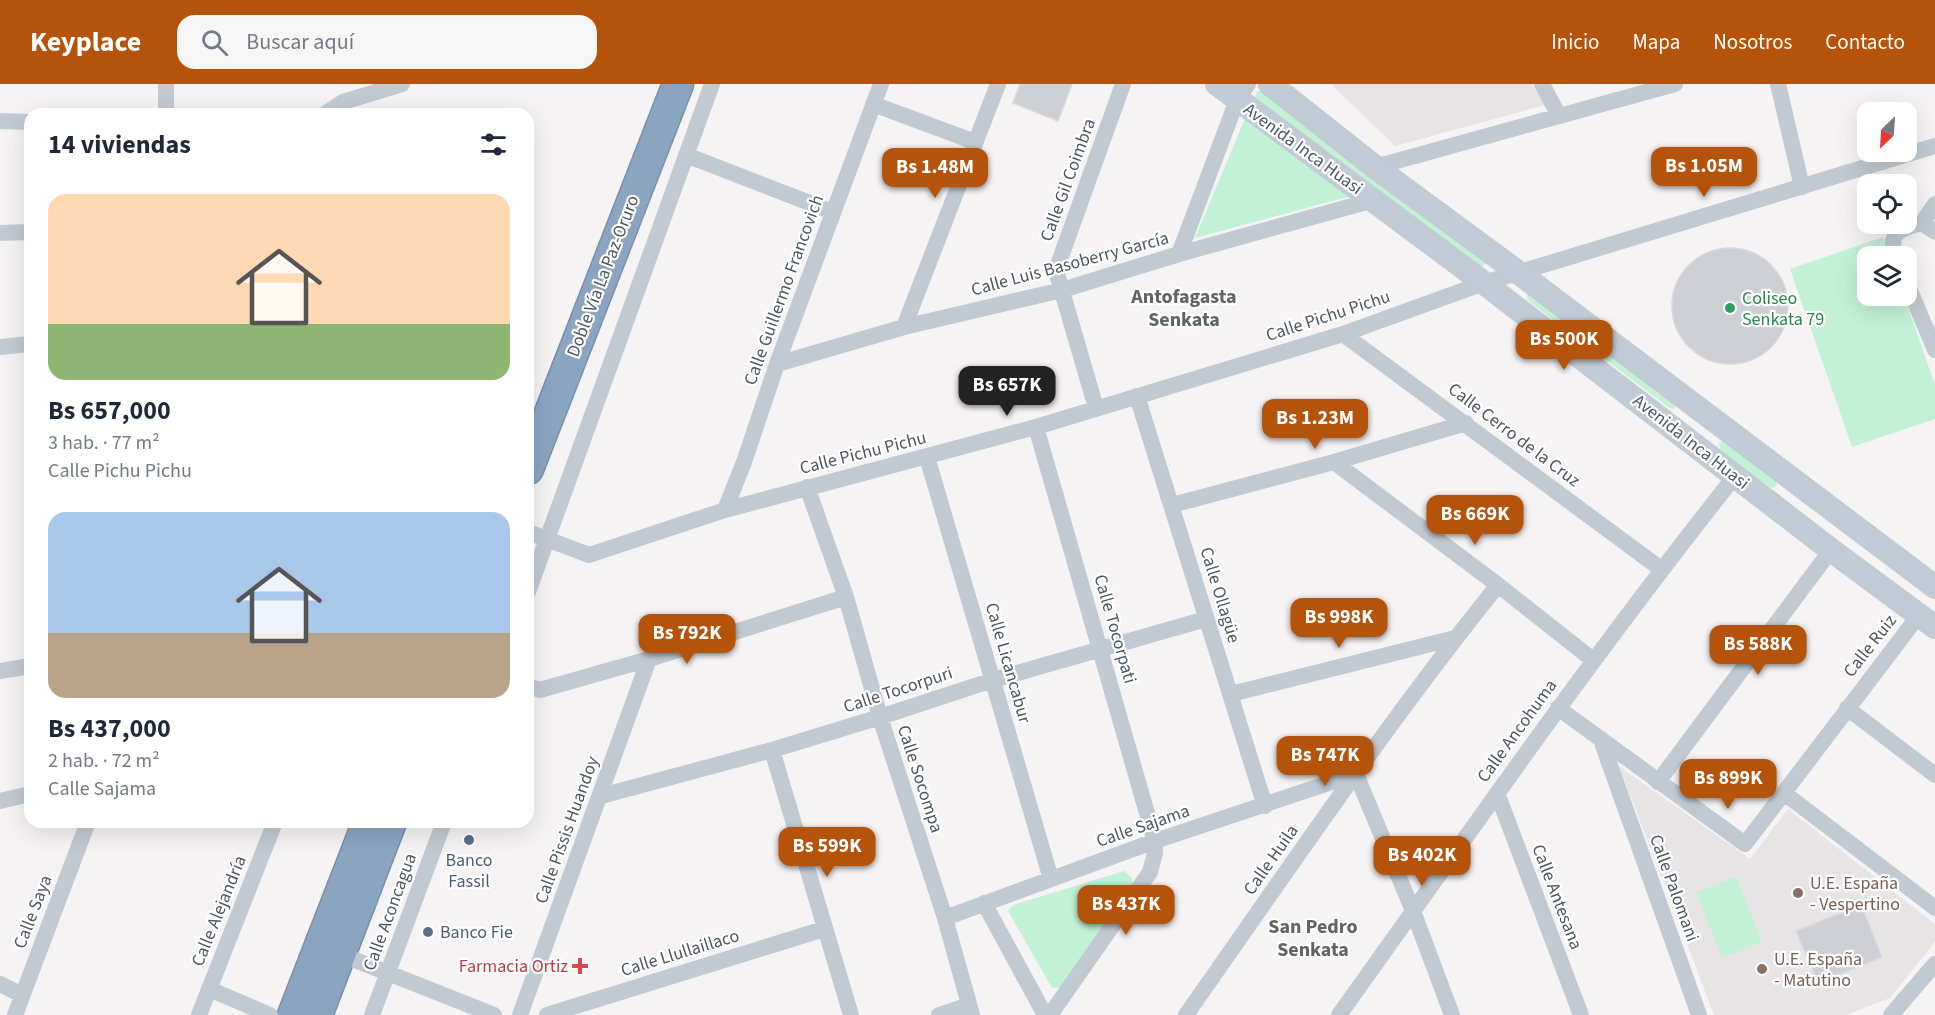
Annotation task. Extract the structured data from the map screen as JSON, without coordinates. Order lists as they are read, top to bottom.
{
  "streets": {
    "highway": ["Doble Vía La Paz-Oruro"],
    "street": [
      "Avenida Inca Huasi",
      "Calle Gil Coimbra",
      "Calle Luis Basoberry García",
      "Calle Guillermo Francovich",
      "Calle Pichu Pichu",
      "Calle Cerro de la Cruz",
      "Calle Ollagüe",
      "Calle Tocorpati",
      "Calle Ruiz",
      "Calle Licancabur",
      "Calle Tocorpuri",
      "Calle Ancohuma",
      "Calle Socompa",
      "Calle Sajama",
      "Calle Pissis Huandoy",
      "Calle Huila",
      "Calle Palomani",
      "Calle Antesana",
      "Calle Alejandría",
      "Calle Saya",
      "Calle Aconcagua",
      "Calle Llullaillaco"
    ]
  },
  "crossings": [
    ["Avenida Inca Huasi", "Calle Luis Basoberry García"],
    ["Avenida Inca Huasi", "Calle Pichu Pichu"],
    ["Avenida Inca Huasi", "Calle Ruiz"],
    ["Avenida Inca Huasi", "Calle Ancohuma"],
    ["Calle Gil Coimbra", "Calle Luis Basoberry García"],
    ["Calle Gil Coimbra", "Calle Pichu Pichu"],
    ["Calle Luis Basoberry García", "Calle Guillermo Francovich"],
    ["Calle Guillermo Francovich", "Calle Pichu Pichu"],
    ["Calle Pichu Pichu", "Calle Cerro de la Cruz"],
    ["Calle Pichu Pichu", "Calle Ollagüe"],
    ["Calle Pichu Pichu", "Calle Tocorpati"],
    ["Calle Pichu Pichu", "Calle Licancabur"],
    ["Calle Pichu Pichu", "Calle Socompa"],
    ["Calle Cerro de la Cruz", "Calle Ancohuma"],
    ["Calle Ollagüe", "Calle Tocorpuri"],
    ["Calle Ollagüe", "Calle Sajama"],
    ["Calle Tocorpati", "Calle Tocorpuri"],
    ["Calle Tocorpati", "Calle Sajama"],
    ["Calle Licancabur", "Calle Tocorpuri"],
    ["Calle Licancabur", "Calle Sajama"],
    ["Calle Tocorpuri", "Calle Socompa"],
    ["Calle Tocorpuri", "Calle Pissis Huandoy"],
    ["Calle Ancohuma", "Calle Antesana"],
    ["Calle Socompa", "Calle Sajama"],
    ["Calle Sajama", "Calle Huila"]
  ],
  "districts": ["Antofagasta Senkata", "San Pedro Senkata"],
  "places": {
    "other": [
      "Coliseo Senkata 79",
      "Banco Fassil",
      "U.E. España - Vespertino",
      "Banco Fie",
      "U.E. España - Matutino"
    ],
    "health": ["Farmacia Ortiz"]
  },
  "north": "bottom left",
  "page": {
    "header": "Keyplace",
    "search": "Buscar aquí",
    "nav": [
      "Inicio",
      "Mapa",
      "Nosotros",
      "Contacto"
    ],
    "heading": "14 viviendas",
    "price": [
      "Bs 1.05M",
      "Bs 1.48M",
      "Bs 500K",
      "Bs 657K",
      "Bs 1.23M",
      "Bs 669K",
      "Bs 998K",
      "Bs 792K",
      "Bs 588K",
      "Bs 747K",
      "Bs 899K",
      "Bs 599K",
      "Bs 402K",
      "Bs 437K"
    ],
    "list": [
      {
        "name": "Bs 657,000",
        "note": "3 hab. · 77 m² · Calle Pichu Pichu"
      },
      {
        "name": "Bs 437,000",
        "note": "2 hab. · 72 m² · Calle Sajama"
      }
    ]
  }
}
